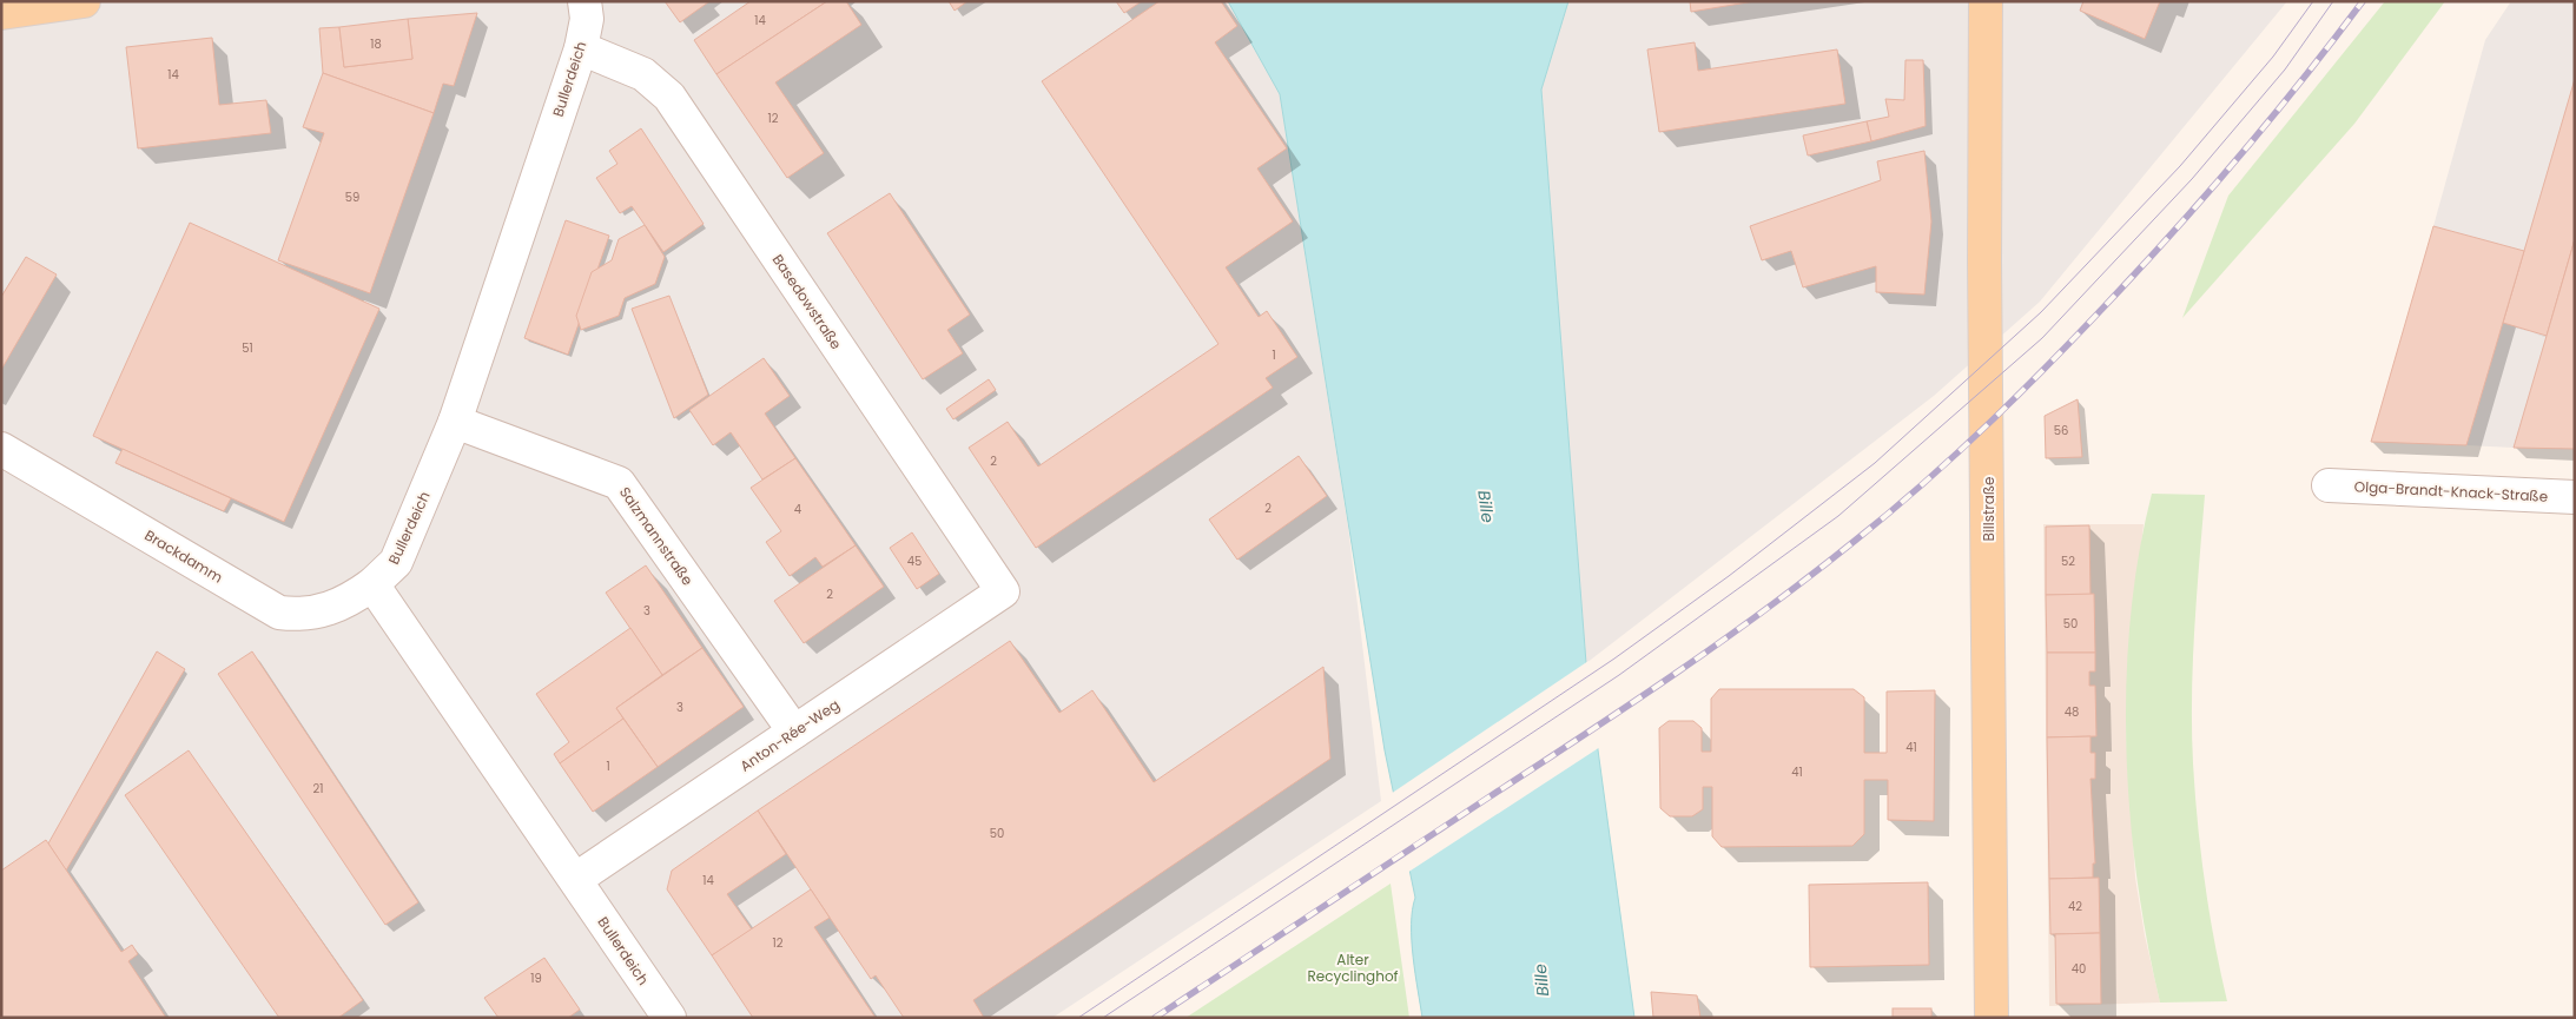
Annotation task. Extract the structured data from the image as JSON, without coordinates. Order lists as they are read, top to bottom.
{
  "streets": {
    "main road": ["Billstraße"],
    "street": [
      "Bullerdeich",
      "Basedowstraße",
      "Olga-Brandt-Knack-Straße",
      "Salzmannstraße",
      "Brackdamm",
      "Anton-Rée-Weg"
    ]
  },
  "crossings": [
    ["Bullerdeich", "Basedowstraße"],
    ["Bullerdeich", "Salzmannstraße"],
    ["Bullerdeich", "Brackdamm"],
    ["Bullerdeich", "Anton-Rée-Weg"],
    ["Basedowstraße", "Anton-Rée-Weg"],
    ["Salzmannstraße", "Anton-Rée-Weg"]
  ],
  "water": ["Bille"],
  "parks": ["Alter Recyclinghof"],
  "house_numbers": [
    "14",
    "18",
    "14",
    "12",
    "59",
    "51",
    "1",
    "56",
    "2",
    "2",
    "4",
    "45",
    "52",
    "2",
    "3",
    "50",
    "3",
    "48",
    "41",
    "1",
    "41",
    "21",
    "50",
    "14",
    "42",
    "12",
    "40",
    "19"
  ]
}
